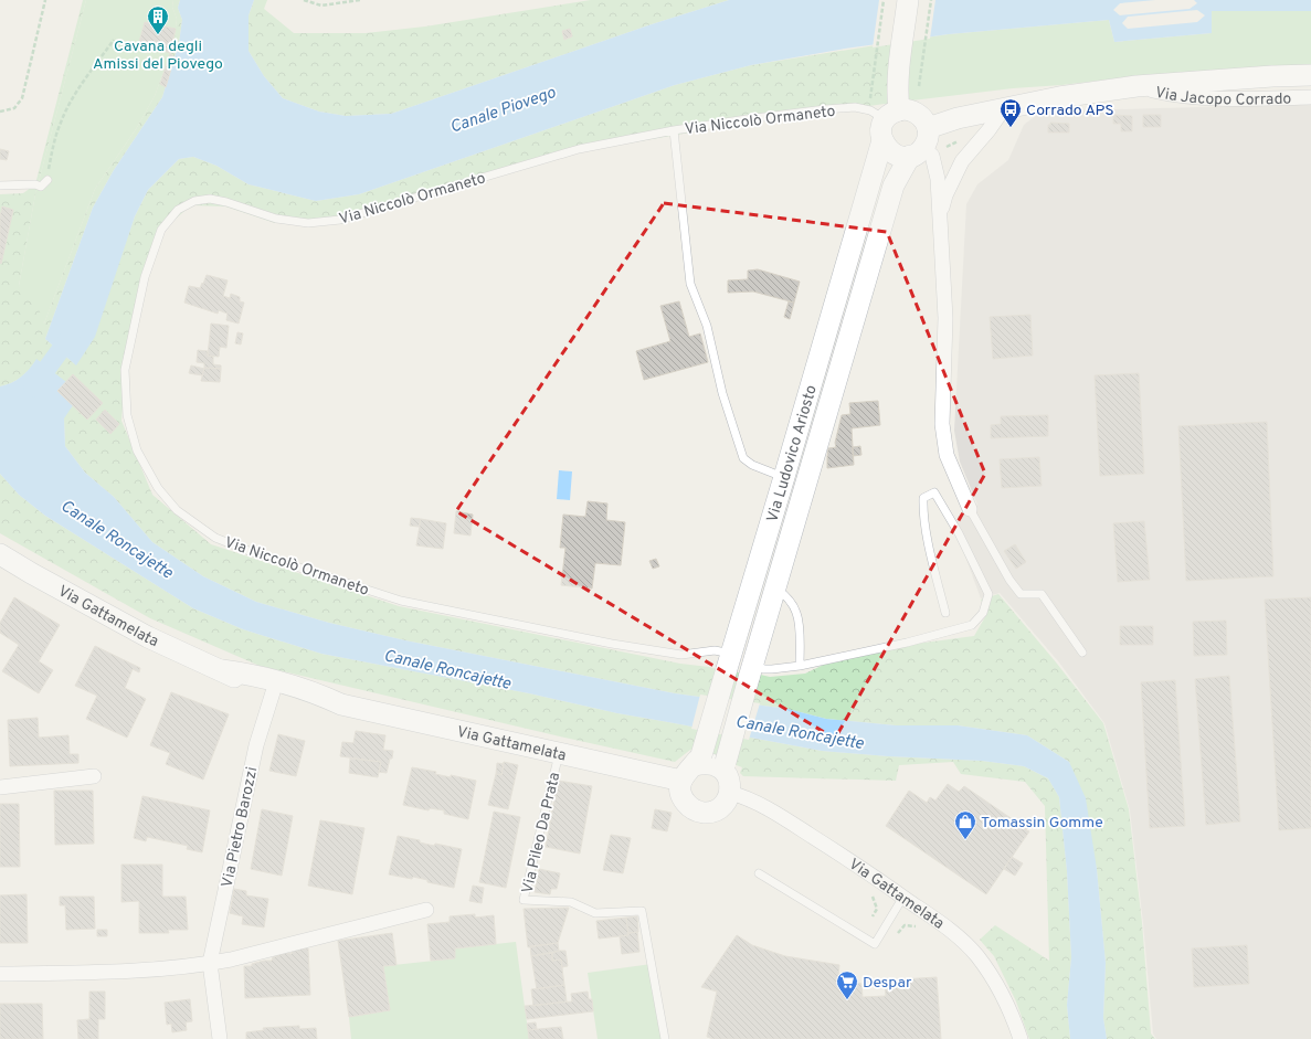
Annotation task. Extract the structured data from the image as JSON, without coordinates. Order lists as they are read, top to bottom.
{
  "streets": {
    "main road": ["Via Jacopo Corrado", "Via Ludovico Ariosto", "Via Gattamelata"],
    "street": ["Via Pietro Barozzi"],
    "lane": ["Via Niccolò Ormaneto", "Via Pileo Da Prata"]
  },
  "crossings": [
    ["Via Jacopo Corrado", "Via Niccolò Ormaneto"],
    ["Via Jacopo Corrado", "Via Ludovico Ariosto"],
    ["Via Niccolò Ormaneto", "Via Ludovico Ariosto"],
    ["Via Ludovico Ariosto", "Via Gattamelata"],
    ["Via Gattamelata", "Via Pietro Barozzi"],
    ["Via Gattamelata", "Via Pileo Da Prata"]
  ],
  "water": ["Canale Piovego", "Canale Roncajette"],
  "places": {
    "building": ["Cavana degli Amissi del Piovego"],
    "bus stop": ["Corrado APS"],
    "shop": ["Tomassin Gomme"],
    "supermarket": ["Despar"]
  }
}
